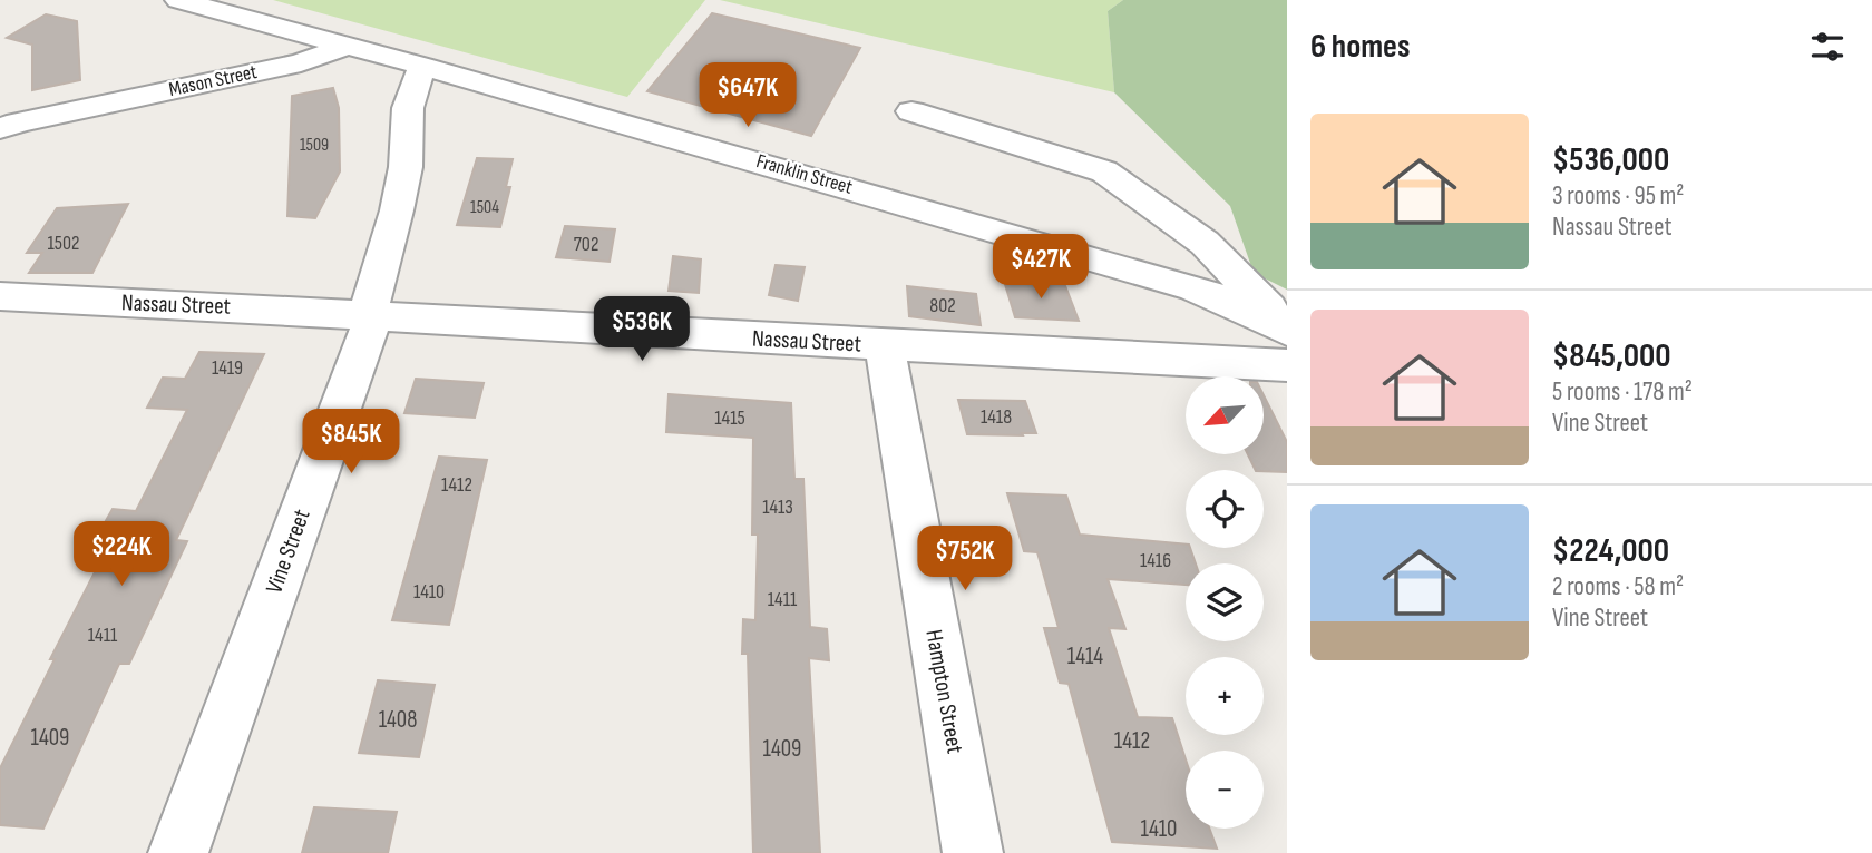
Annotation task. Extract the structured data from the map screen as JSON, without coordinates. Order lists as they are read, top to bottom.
{
  "streets": {
    "street": [
      "Mason Street",
      "Franklin Street",
      "Nassau Street",
      "Vine Street",
      "Hampton Street"
    ]
  },
  "crossings": [
    ["Mason Street", "Franklin Street"],
    ["Franklin Street", "Vine Street"],
    ["Nassau Street", "Vine Street"],
    ["Nassau Street", "Hampton Street"]
  ],
  "house_numbers": [
    "1509",
    "1504",
    "1502",
    "702",
    "802",
    "1419",
    "1418",
    "1415",
    "1412",
    "1413",
    "1416",
    "1410",
    "1411",
    "1411",
    "1414",
    "1408",
    "1409",
    "1412",
    "1409",
    "1410"
  ],
  "north": "bottom left",
  "page": {
    "heading": "6 homes",
    "price": [
      "$647K",
      "$427K",
      "$536K",
      "$845K",
      "$224K",
      "$752K"
    ],
    "list": [
      {
        "name": "$536,000",
        "note": "3 rooms · 95 m² · Nassau Street"
      },
      {
        "name": "$845,000",
        "note": "5 rooms · 178 m² · Vine Street"
      },
      {
        "name": "$224,000",
        "note": "2 rooms · 58 m² · Vine Street"
      }
    ],
    "map_buttons": ["+", "−"]
  }
}
